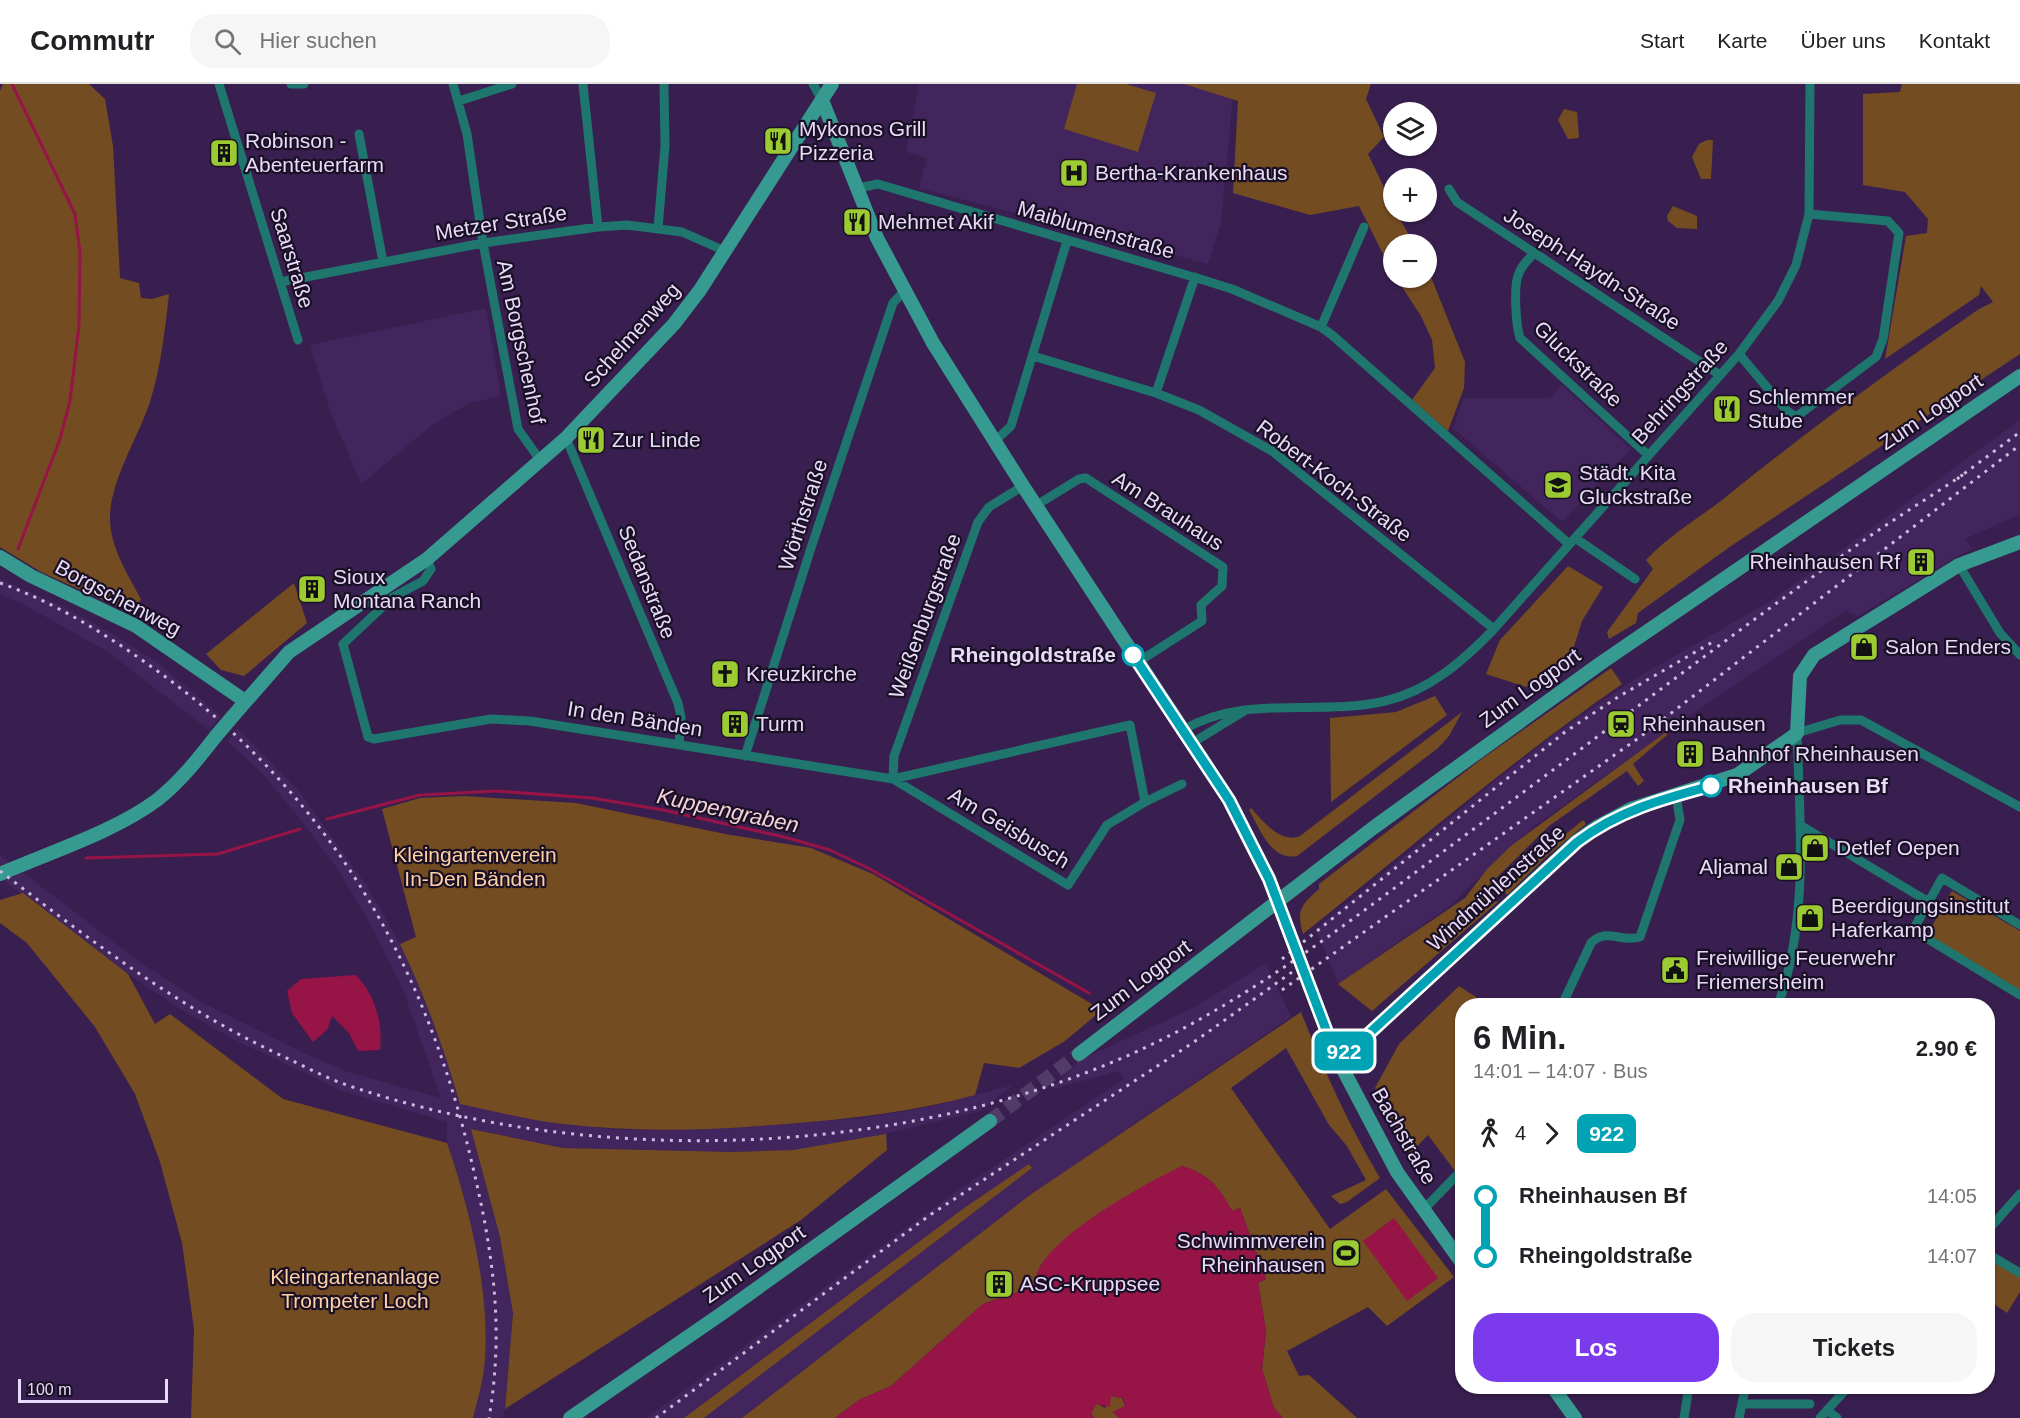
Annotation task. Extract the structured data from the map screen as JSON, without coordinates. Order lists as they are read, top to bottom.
{
  "streets": {
    "street": [
      "Metzer Straße",
      "Maiblumenstraße",
      "Saarstraße",
      "Joseph-Haydn-Straße",
      "Schelmenweg",
      "Am Borgschenhof",
      "Gluckstraße",
      "Behringstraße",
      "Zum Logport",
      "Robert-Koch-Straße",
      "Am Brauhaus",
      "Wörthstraße",
      "Sedanstraße",
      "Borgschenweg",
      "Weißenburgstraße",
      "In den Bänden",
      "Am Geisbusch",
      "Windmühlenstraße",
      "Bachstraße"
    ]
  },
  "crossings": [
    ["Metzer Straße", "Saarstraße"],
    ["Metzer Straße", "Schelmenweg"],
    ["Metzer Straße", "Am Borgschenhof"],
    ["Maiblumenstraße", "Behringstraße"],
    ["Joseph-Haydn-Straße", "Gluckstraße"],
    ["Joseph-Haydn-Straße", "Behringstraße"],
    ["Schelmenweg", "Am Borgschenhof"],
    ["Schelmenweg", "Sedanstraße"],
    ["Schelmenweg", "Borgschenweg"],
    ["Schelmenweg", "In den Bänden"],
    ["Gluckstraße", "Behringstraße"],
    ["Behringstraße", "Robert-Koch-Straße"],
    ["Wörthstraße", "In den Bänden"],
    ["Sedanstraße", "In den Bänden"],
    ["Weißenburgstraße", "In den Bänden"],
    ["Weißenburgstraße", "Am Geisbusch"],
    ["In den Bänden", "Am Geisbusch"],
    ["Windmühlenstraße", "Bachstraße"]
  ],
  "water": ["Kuppengraben"],
  "parks": ["Kleingartenverein In-Den Bänden", "Kleingartenanlage Trompeter Loch"],
  "places": {
    "restaurant": [
      "Mykonos Grill Pizzeria",
      "Mehmet Akif",
      "Schlemmer Stube",
      "Zur Linde"
    ],
    "building": [
      "Robinson - Abenteuerfarm",
      "Rheinhausen Rf",
      "Sioux Montana Ranch",
      "Turm",
      "Bahnhof Rheinhausen",
      "ASC-Kruppsee"
    ],
    "hospital": ["Bertha-Krankenhaus"],
    "school or university": ["Städt. Kita Gluckstraße"],
    "shop": [
      "Salon Enders",
      "Detlef Oepen",
      "Aljamal",
      "Beerdigungsinstitut Haferkamp"
    ],
    "other": ["Rheingoldstraße", "Rheinhausen Bf"],
    "church": ["Kreuzkirche"],
    "station": ["Rheinhausen"],
    "public building": ["Freiwillige Feuerwehr Friemersheim"],
    "sports": ["Schwimmverein Rheinhausen"]
  },
  "lines": ["bus line 922"],
  "scale_bar": "100 m",
  "page": {
    "header": "Commutr",
    "search": "Hier suchen",
    "nav": [
      "Start",
      "Karte",
      "Über uns",
      "Kontakt"
    ],
    "on_map": "922",
    "map_buttons": ["+", "−"],
    "heading": ["6 Min.", "14:01 – 14:07 · Bus", "2.90 €"],
    "legs": ["4", "922"],
    "list": [
      {
        "name": "Rheinhausen Bf",
        "value": "14:05"
      },
      {
        "name": "Rheingoldstraße",
        "value": "14:07"
      }
    ],
    "buttons": ["Los", "Tickets"],
    "scale": "100 m"
  }
}
